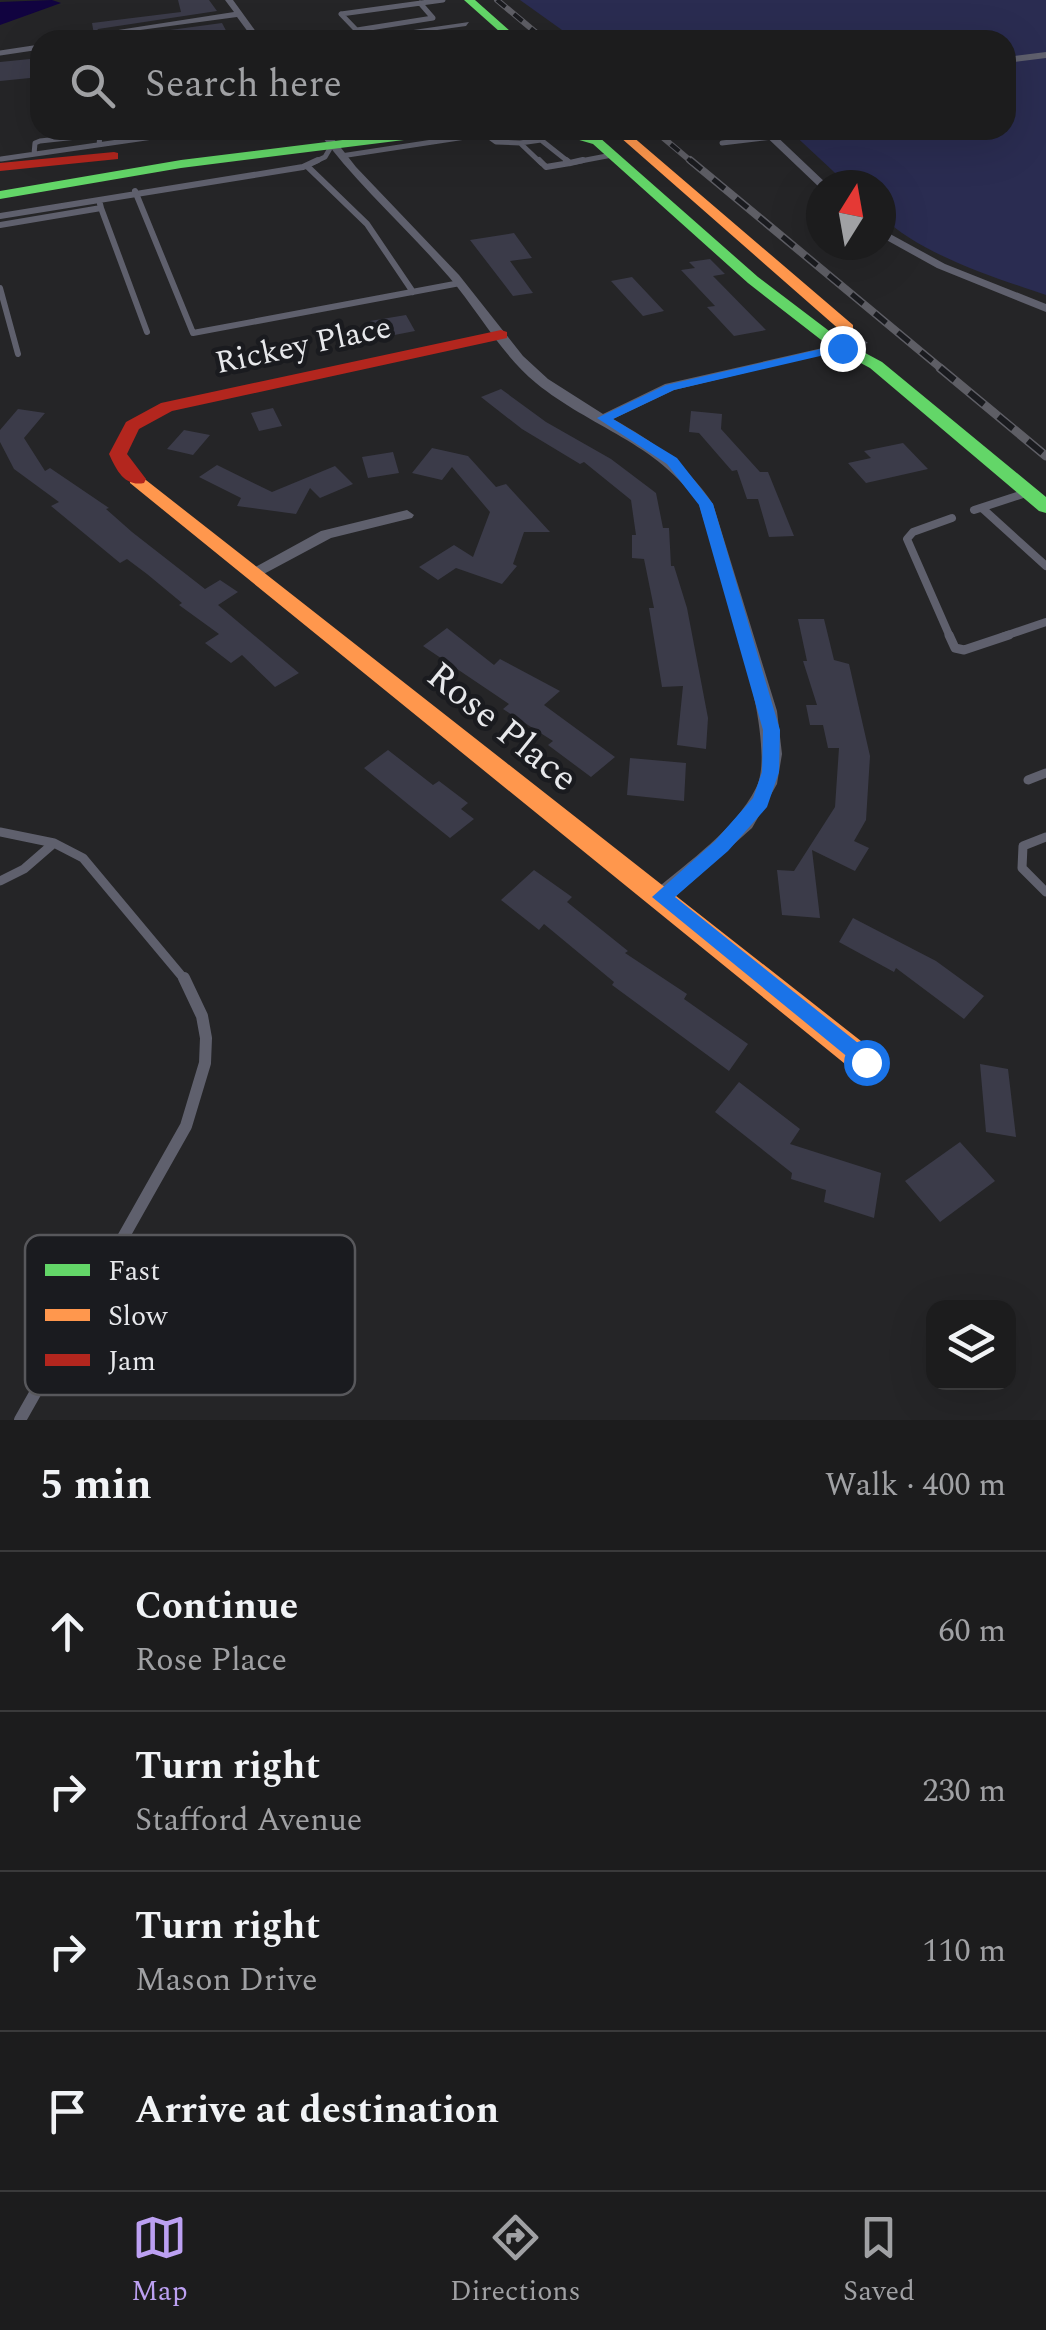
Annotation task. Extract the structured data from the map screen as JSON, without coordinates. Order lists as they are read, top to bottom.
{
  "streets": {
    "main road": ["Rickey Place", "Rose Place"]
  },
  "crossings": [
    ["Rickey Place", "Rose Place"]
  ],
  "legend": ["Fast", "Slow", "Jam"],
  "north": "top",
  "page": {
    "search": "Search here",
    "heading": ["5 min", "Walk · 400 m"],
    "list": [
      ["Continue", "Rose Place", "60 m"],
      ["Turn right", "Stafford Avenue", "230 m"],
      ["Turn right", "Mason Drive", "110 m"],
      "Arrive at destination"
    ],
    "nav": ["Map", "Directions", "Saved"]
  }
}
